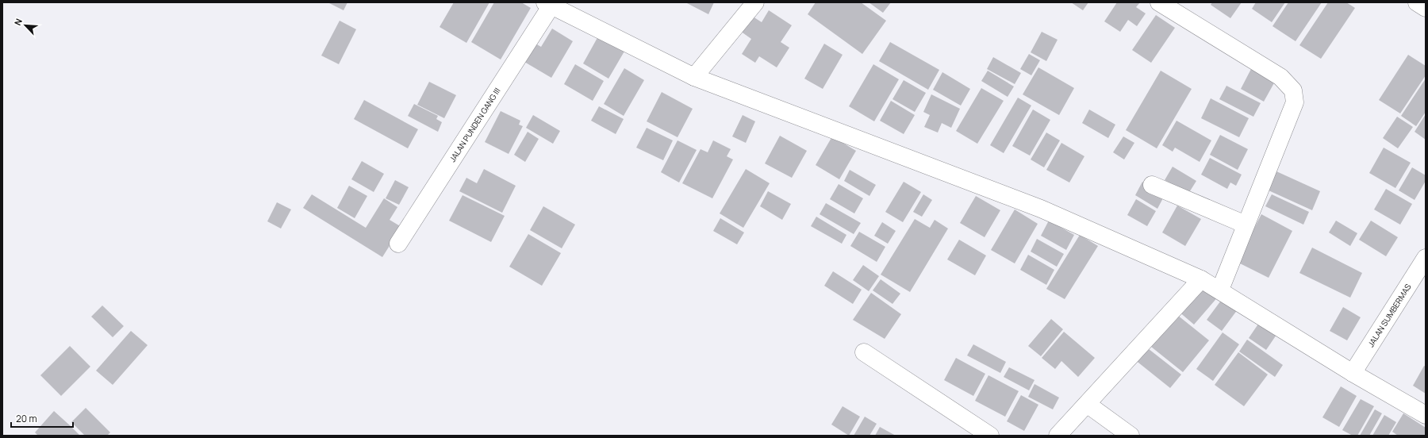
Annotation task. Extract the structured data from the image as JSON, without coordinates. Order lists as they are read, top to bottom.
{
  "streets": {
    "street": ["JALAN PUNDEN GANG III", "JALAN SUMBERMAS"]
  },
  "scale_bar": "20 m",
  "north": "top left"
}
